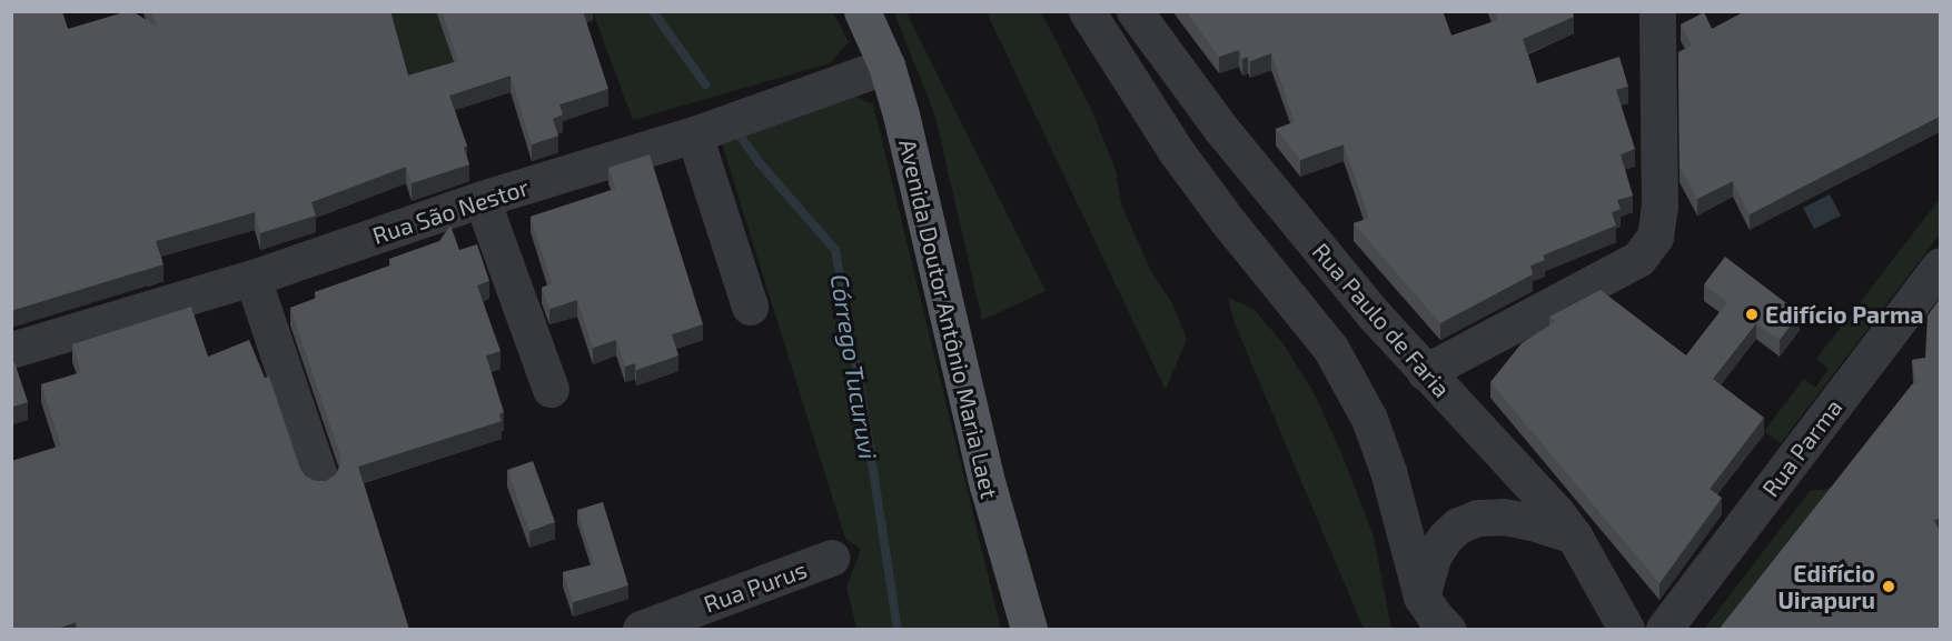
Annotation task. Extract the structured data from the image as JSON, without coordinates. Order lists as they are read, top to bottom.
{
  "streets": {
    "main road": ["Avenida Doutor Antônio Maria Laet"],
    "street": [
      "Rua São Nestor",
      "Rua Paulo de Faria",
      "Rua Parma",
      "Rua Purus"
    ]
  },
  "crossings": [
    ["Rua São Nestor", "Avenida Doutor Antônio Maria Laet"]
  ],
  "water": ["Córrego Tucuruvi"],
  "places": ["Edifício Parma", "Edifício Uirapuru"]
}
